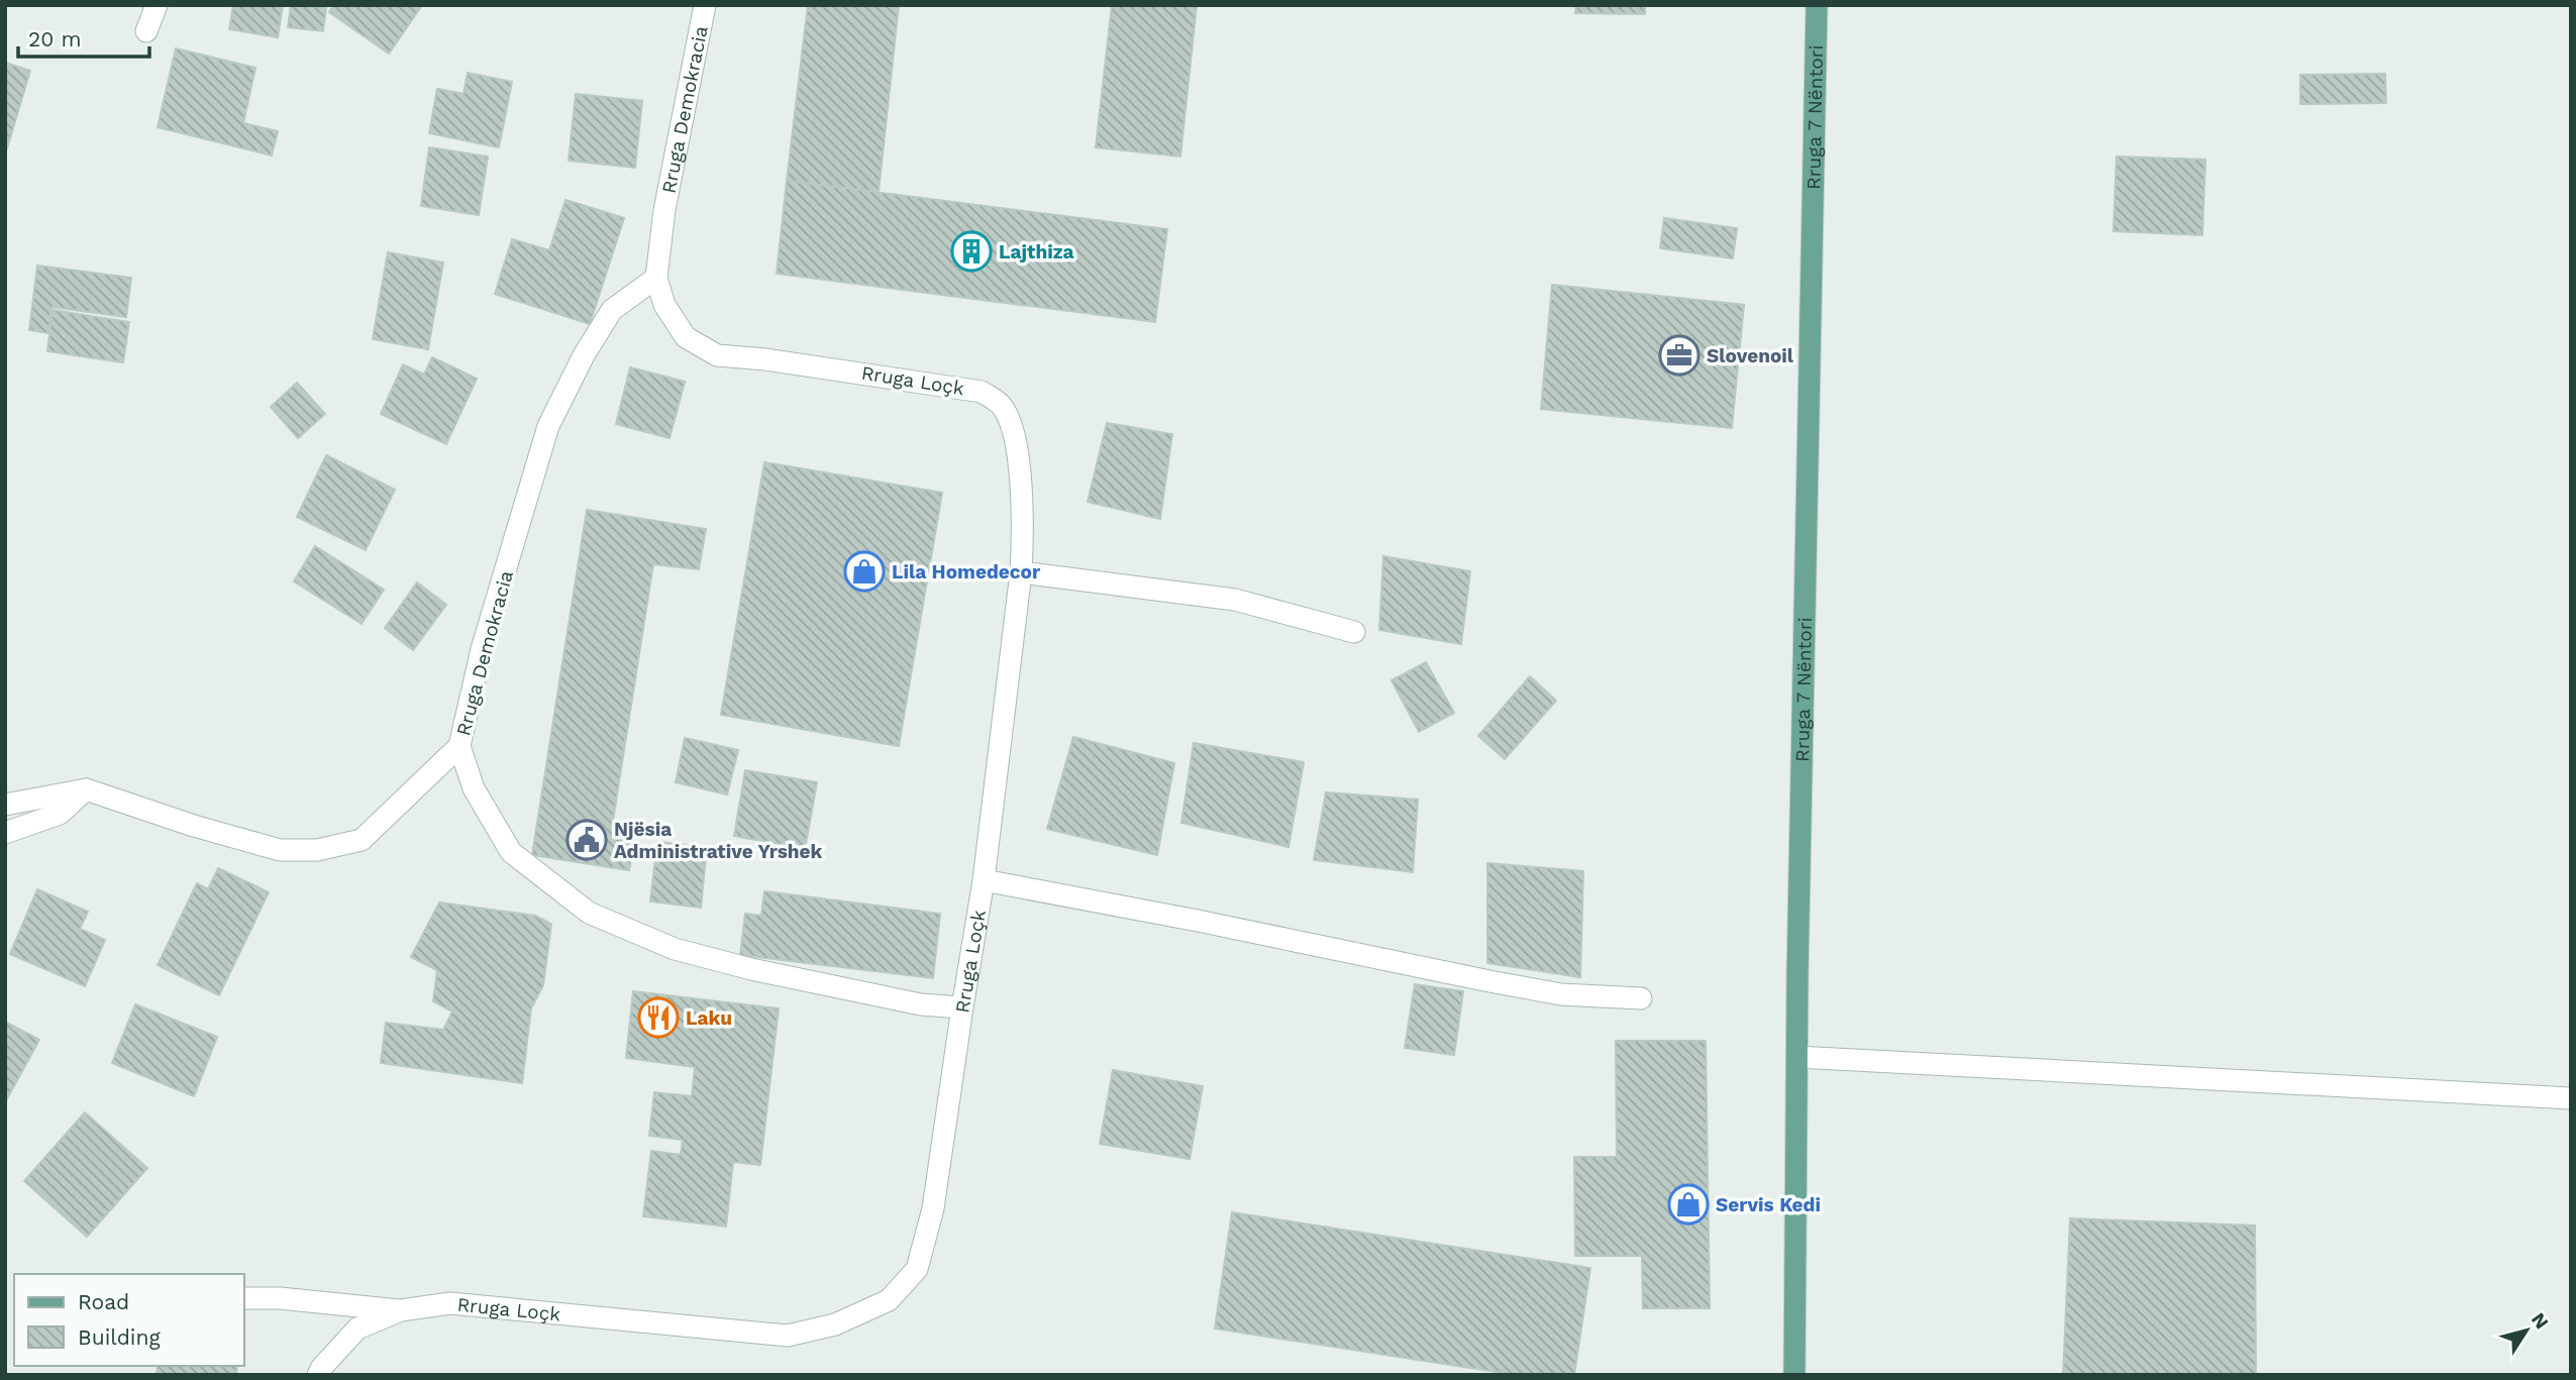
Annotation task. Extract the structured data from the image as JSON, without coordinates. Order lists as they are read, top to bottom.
{
  "streets": {
    "main road": ["Rruga 7 Nëntori"],
    "street": ["Rruga Demokracia", "Rruga Loçk"]
  },
  "crossings": [
    ["Rruga Demokracia", "Rruga Loçk"]
  ],
  "places": {
    "building": ["Lajthiza"],
    "office": ["Slovenoil"],
    "shop": ["Lila Homedecor", "Servis Kedi"],
    "public building": ["Njësia Administrative Yrshek"],
    "restaurant": ["Laku"]
  },
  "legend": ["Road", "Building"],
  "scale_bar": "20 m",
  "north": "top right"
}
